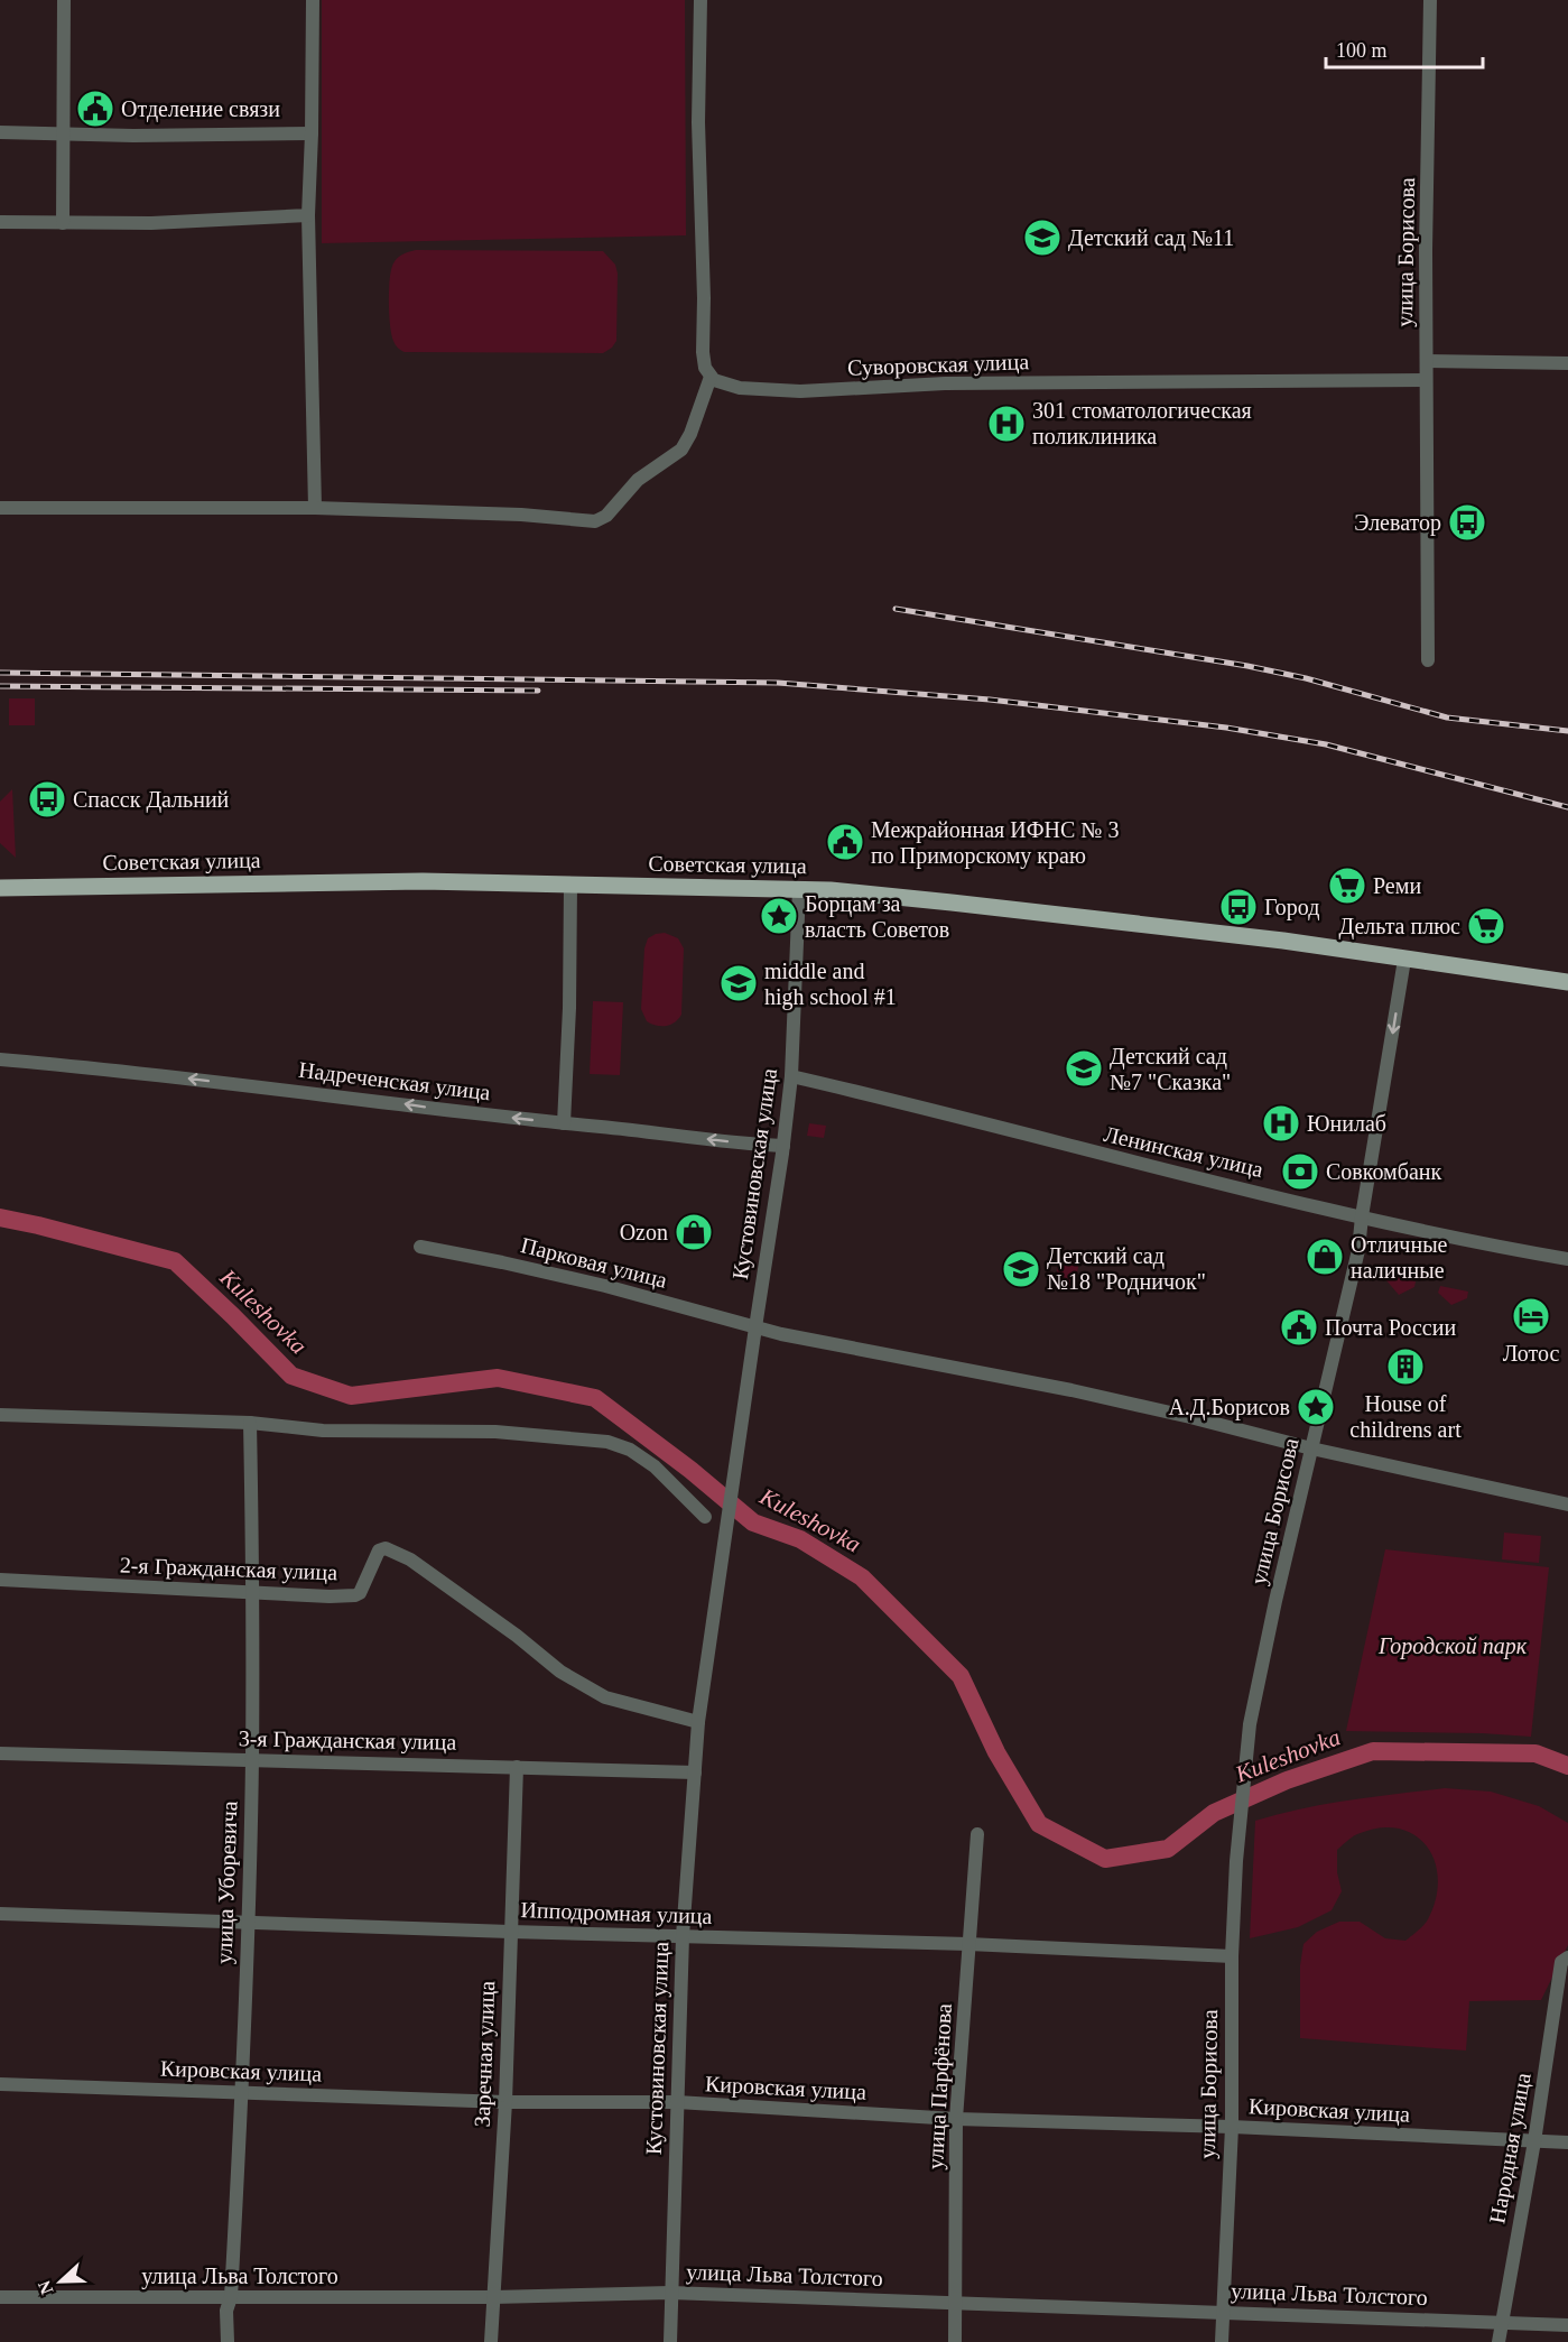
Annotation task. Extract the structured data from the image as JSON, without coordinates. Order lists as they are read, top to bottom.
{
  "streets": {
    "main road": ["Советская улица"],
    "street": [
      "улица Борисова",
      "Суворовская улица",
      "Надреченская улица",
      "Ленинская улица",
      "Кустовиновская улица",
      "Парковая улица",
      "2-я Гражданская улица",
      "3-я Гражданская улица",
      "улица Уборевича",
      "Ипподромная улица",
      "Заречная улица",
      "Кировская улица",
      "улица Парфёнова",
      "Народная улица",
      "улица Льва Толстого"
    ]
  },
  "crossings": [
    ["улица Борисова", "Суворовская улица"],
    ["улица Борисова", "Советская улица"],
    ["улица Борисова", "Ленинская улица"],
    ["улица Борисова", "Парковая улица"],
    ["улица Борисова", "Ипподромная улица"],
    ["улица Борисова", "Кировская улица"],
    ["улица Борисова", "улица Льва Толстого"],
    ["Советская улица", "Кустовиновская улица"],
    ["Надреченская улица", "Кустовиновская улица"],
    ["Ленинская улица", "Кустовиновская улица"],
    ["Кустовиновская улица", "Парковая улица"],
    ["Кустовиновская улица", "2-я Гражданская улица"],
    ["Кустовиновская улица", "3-я Гражданская улица"],
    ["Кустовиновская улица", "Ипподромная улица"],
    ["Кустовиновская улица", "Кировская улица"],
    ["Кустовиновская улица", "улица Льва Толстого"],
    ["2-я Гражданская улица", "улица Уборевича"],
    ["3-я Гражданская улица", "улица Уборевича"],
    ["3-я Гражданская улица", "Заречная улица"],
    ["улица Уборевича", "Ипподромная улица"],
    ["улица Уборевича", "Кировская улица"],
    ["улица Уборевича", "улица Льва Толстого"],
    ["Ипподромная улица", "Заречная улица"],
    ["Ипподромная улица", "улица Парфёнова"],
    ["Заречная улица", "Кировская улица"],
    ["Заречная улица", "улица Льва Толстого"],
    ["Кировская улица", "улица Парфёнова"],
    ["Кировская улица", "Народная улица"],
    ["улица Парфёнова", "улица Льва Толстого"],
    ["Народная улица", "улица Льва Толстого"]
  ],
  "one_way": ["Надреченская улица"],
  "water": ["Kuleshovka"],
  "parks": ["Городской парк"],
  "places": {
    "public building": ["Отделение связи", "Межрайонная ИФНС № 3 по Приморскому краю", "Почта России"],
    "school or university": [
      "Детский сад №11",
      "middle and high school #1",
      "Детский сад №7 \"Сказка\"",
      "Детский сад №18 \"Родничок\""
    ],
    "hospital": ["301 стоматологическая поликлиника", "Юнилаб"],
    "bus stop": ["Элеватор", "Спасск Дальний", "Город"],
    "supermarket": ["Реми", "Дельта плюс"],
    "place": ["Борцам за власть Советов", "А.Д.Борисов"],
    "bank": ["Совкомбанк"],
    "shop": ["Ozon", "Отличные наличные"],
    "hotel": ["Лотос"],
    "building": ["House of childrens art"]
  },
  "scale_bar": "100 m",
  "north": "left"
}
